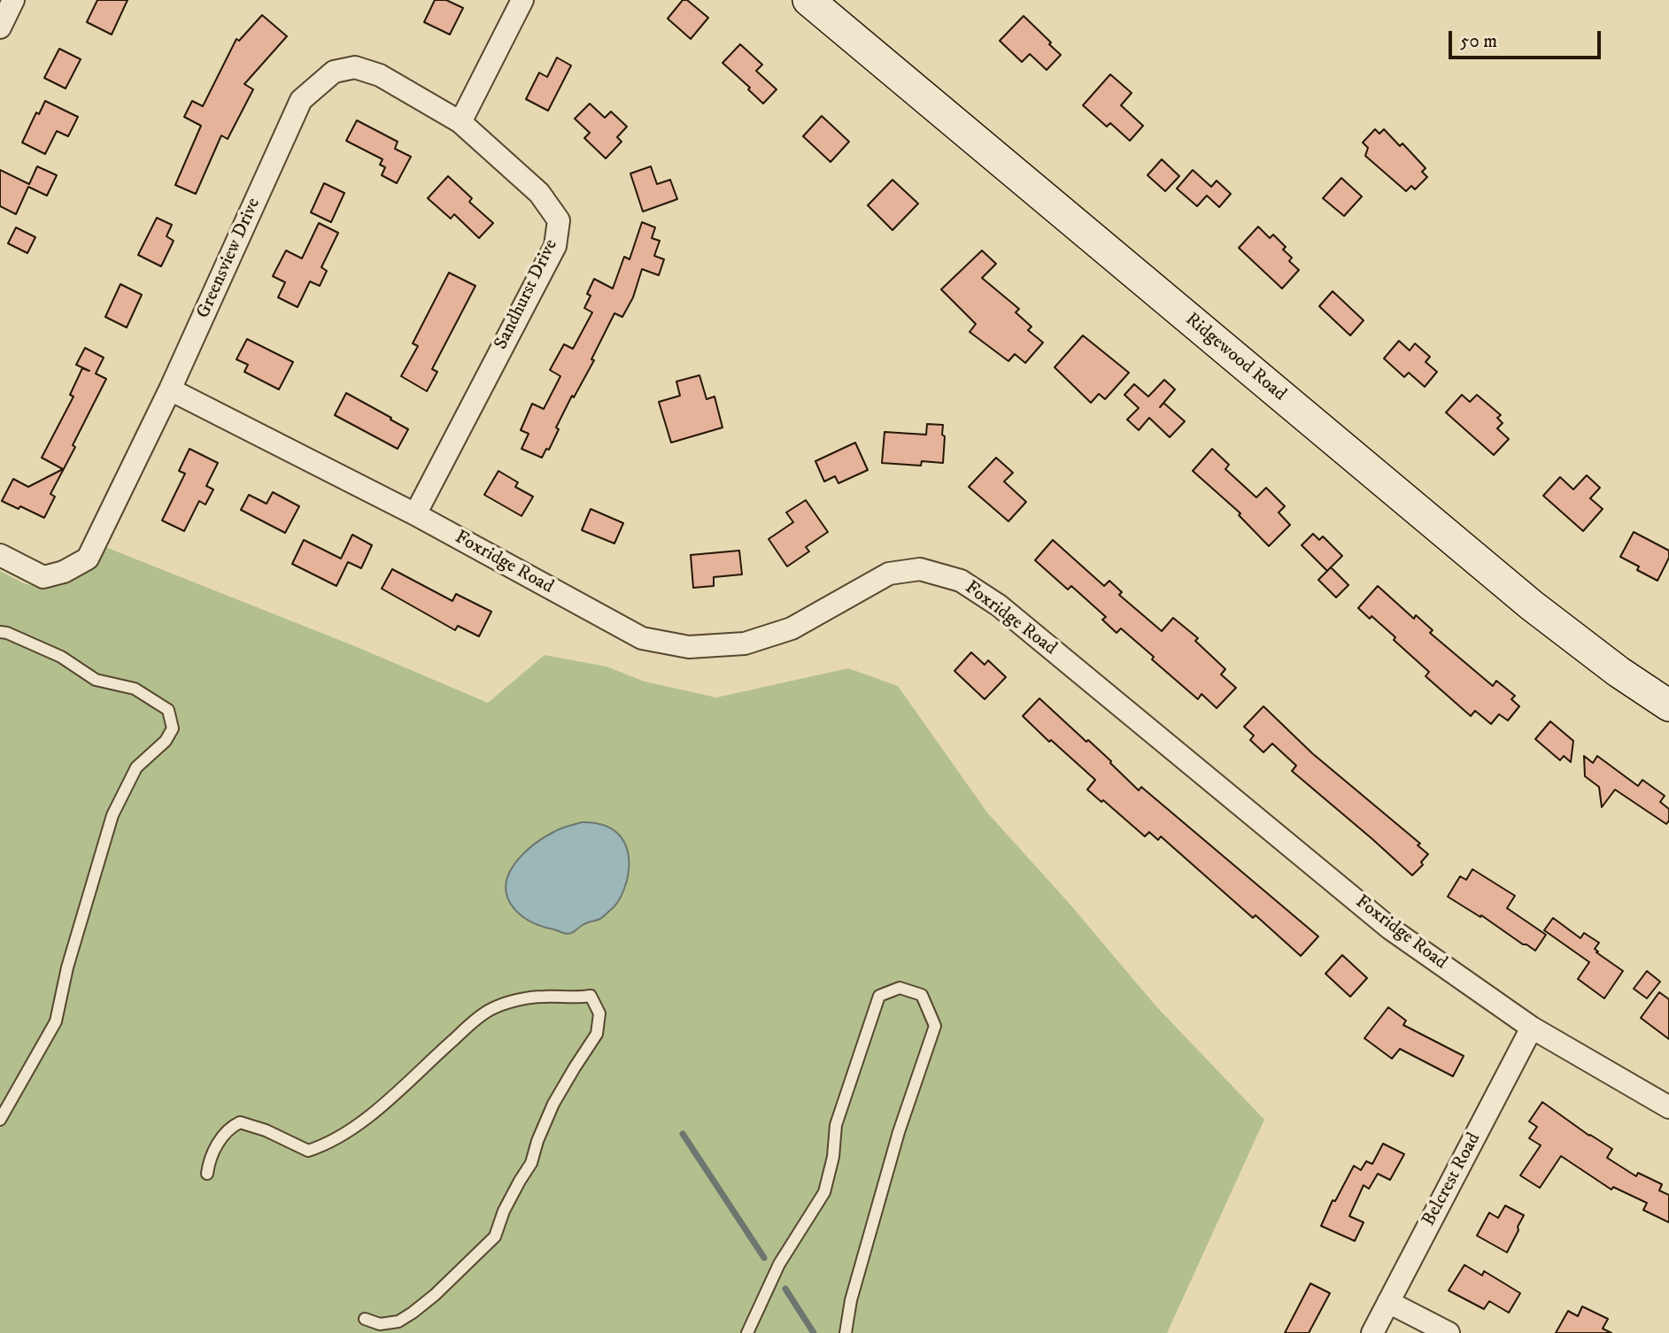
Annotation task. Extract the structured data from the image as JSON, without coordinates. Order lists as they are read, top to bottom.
{
  "streets": {
    "main road": ["Ridgewood Road"],
    "street": [
      "Greensview Drive",
      "Sandhurst Drive",
      "Foxridge Road",
      "Belcrest Road"
    ]
  },
  "crossings": [
    ["Greensview Drive", "Sandhurst Drive"],
    ["Greensview Drive", "Foxridge Road"],
    ["Sandhurst Drive", "Foxridge Road"],
    ["Foxridge Road", "Belcrest Road"]
  ],
  "scale_bar": "50 m"
}
